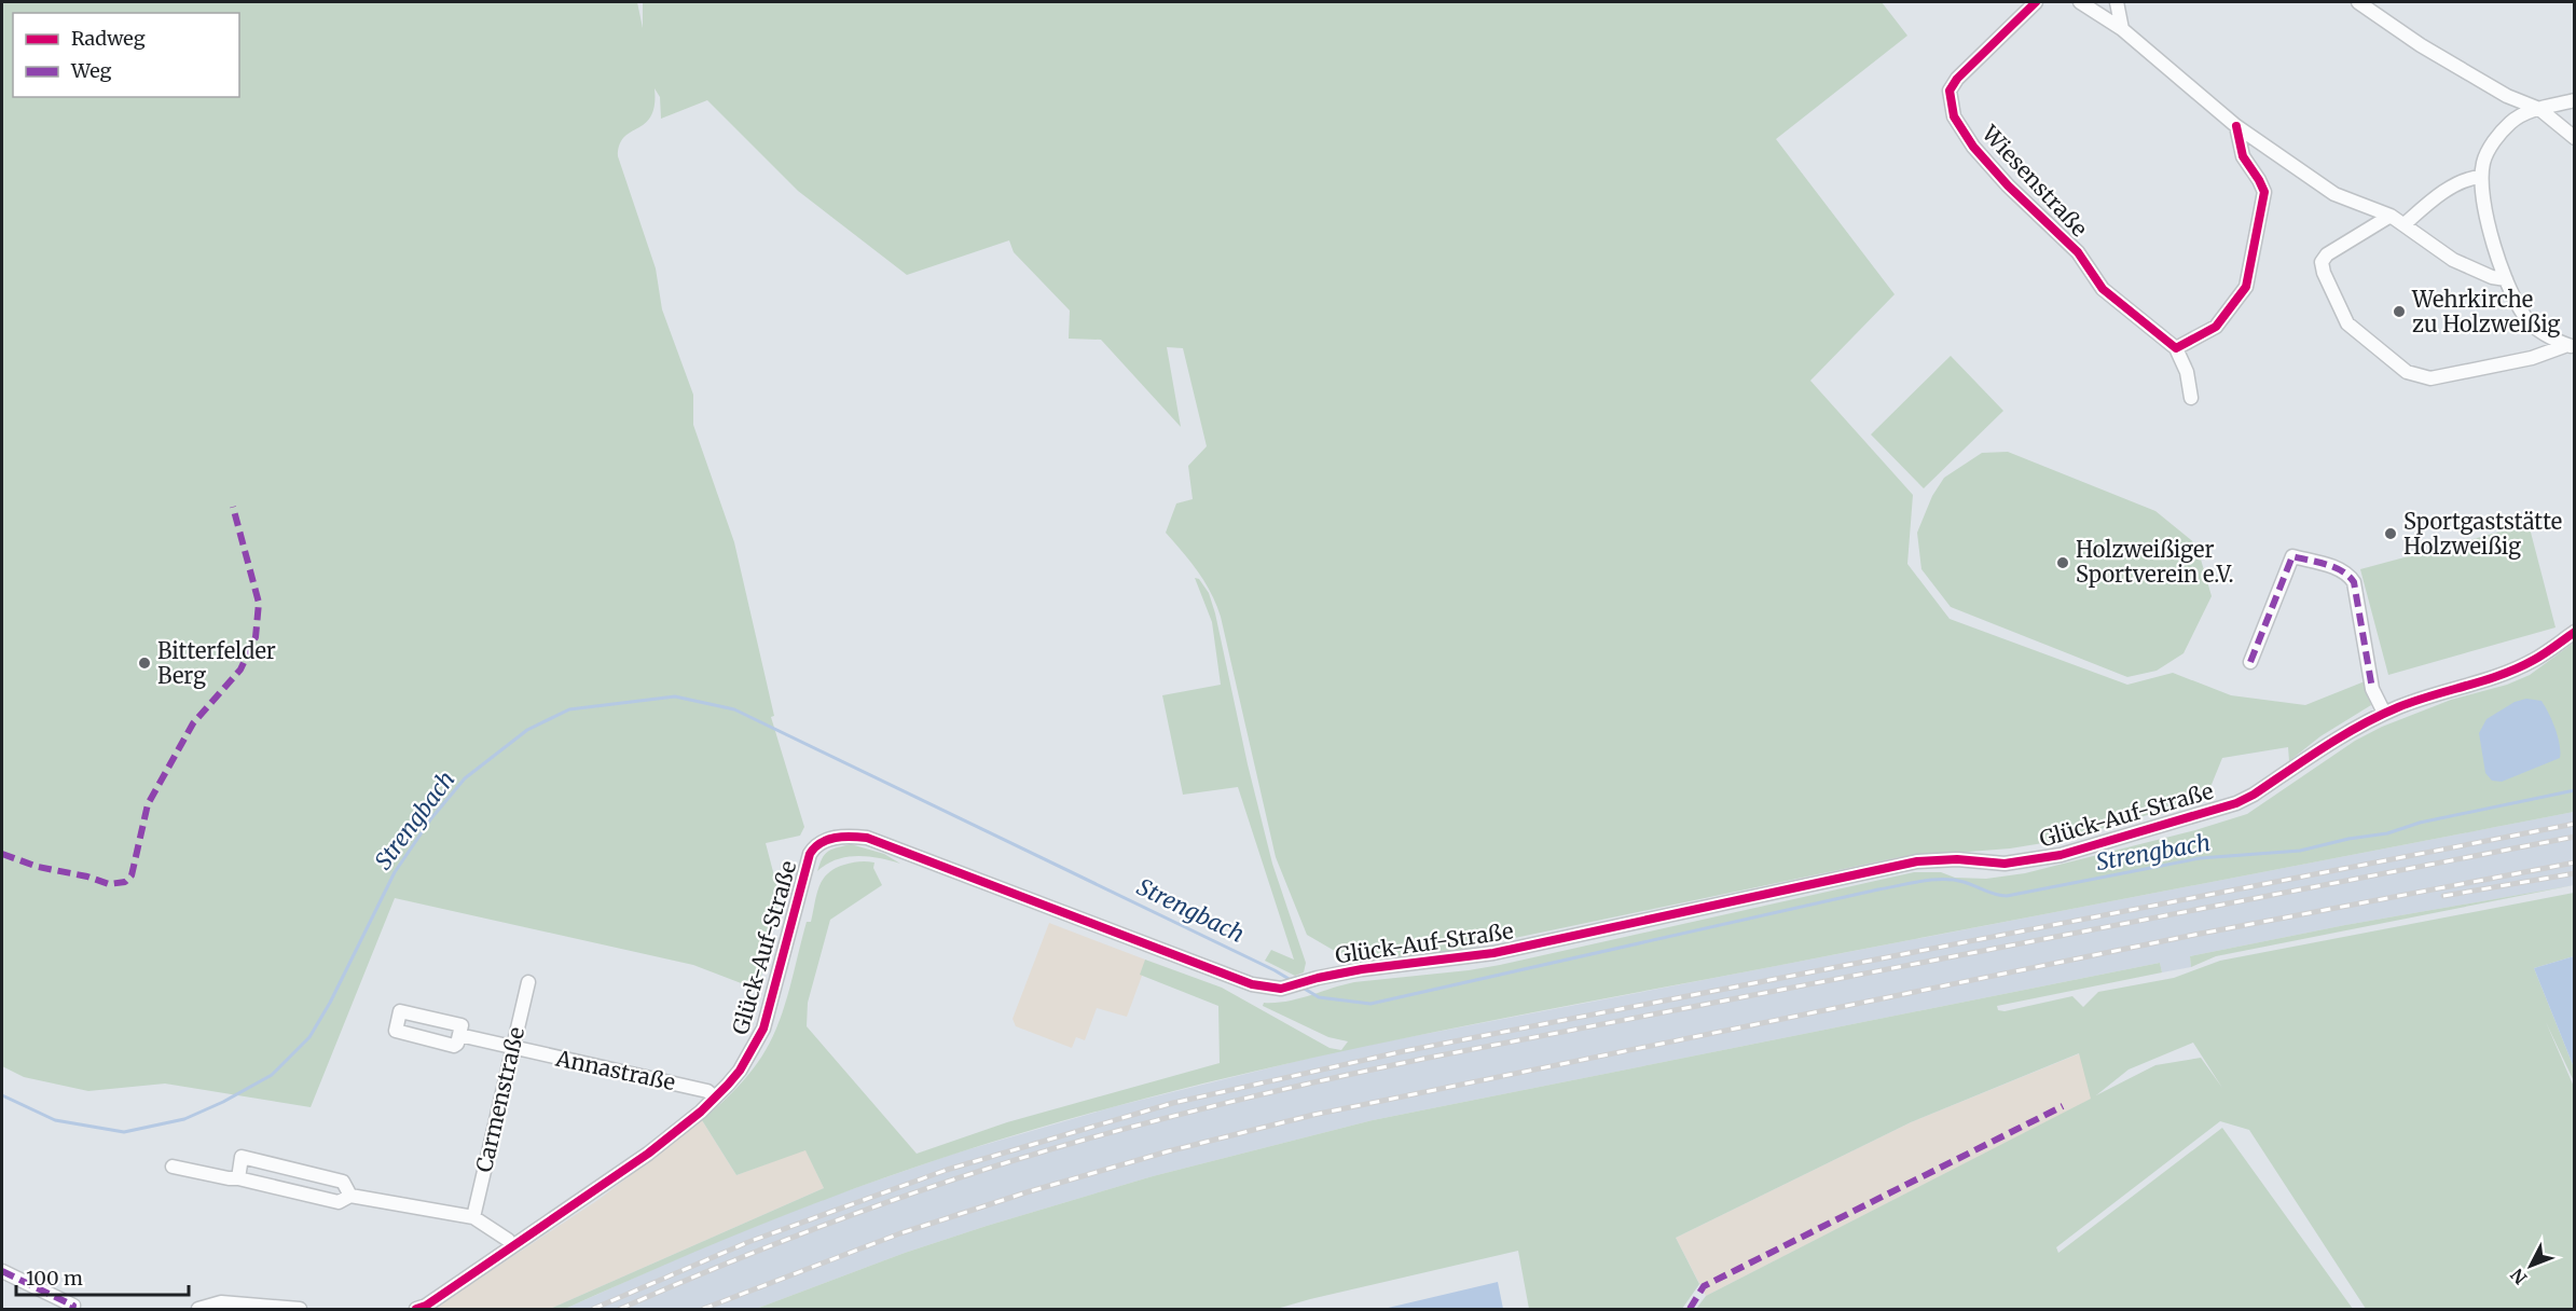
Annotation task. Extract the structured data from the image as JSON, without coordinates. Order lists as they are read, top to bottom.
{
  "streets": {
    "street": [
      "Wiesenstraße",
      "Glück-Auf-Straße",
      "Annastraße",
      "Carmenstraße"
    ]
  },
  "crossings": [
    ["Glück-Auf-Straße", "Annastraße"],
    ["Annastraße", "Carmenstraße"]
  ],
  "water": ["Strengbach"],
  "places": [
    "Wehrkirche zu Holzweißig",
    "Sportgaststätte Holzweißig",
    "Holzweißiger Sportverein e.V.",
    "Bitterfelder Berg"
  ],
  "legend": ["Radweg", "Weg"],
  "scale_bar": "100 m",
  "north": "bottom left"
}
